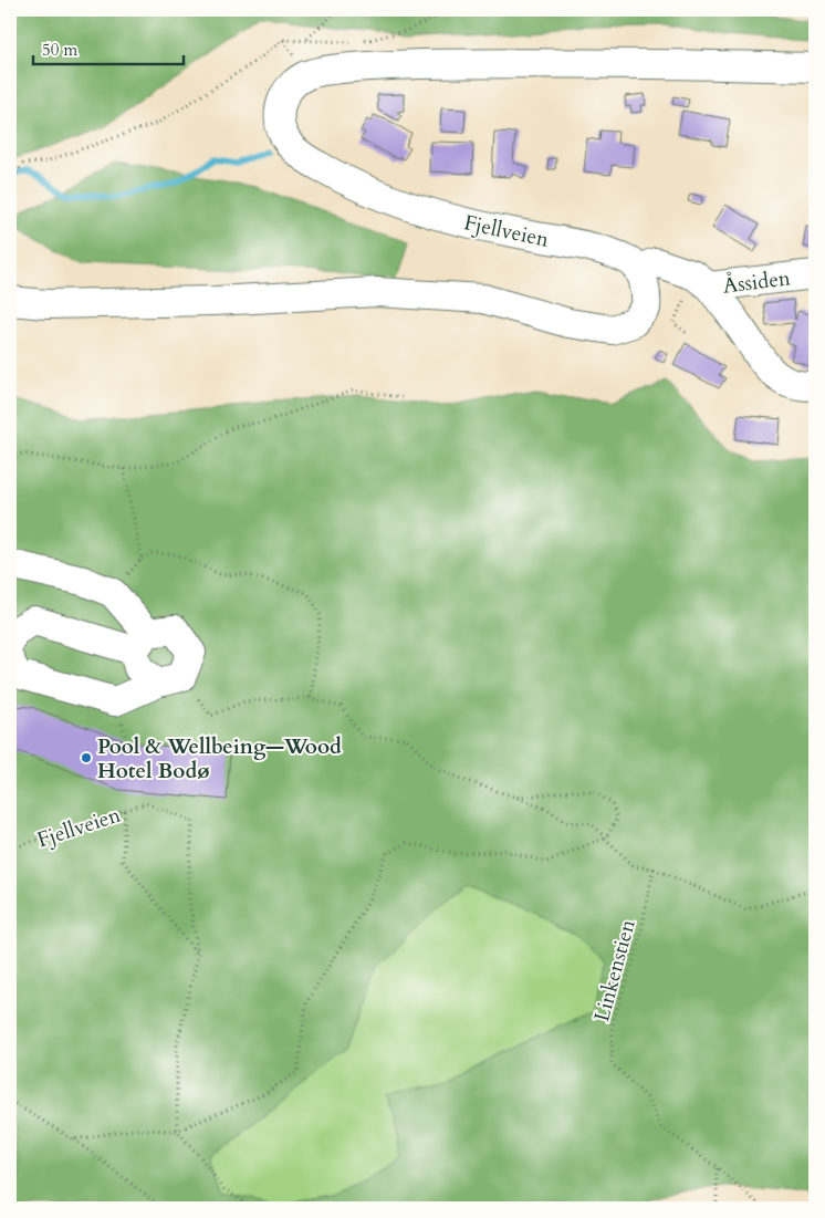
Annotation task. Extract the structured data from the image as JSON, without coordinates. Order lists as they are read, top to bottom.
{
  "streets": {
    "street": ["Fjellveien", "Åssiden"],
    "path": ["Linkenstien"]
  },
  "crossings": [
    ["Fjellveien", "Åssiden"]
  ],
  "places": ["Pool & Wellbeing—Wood Hotel Bodø"],
  "scale_bar": "50 m"
}
